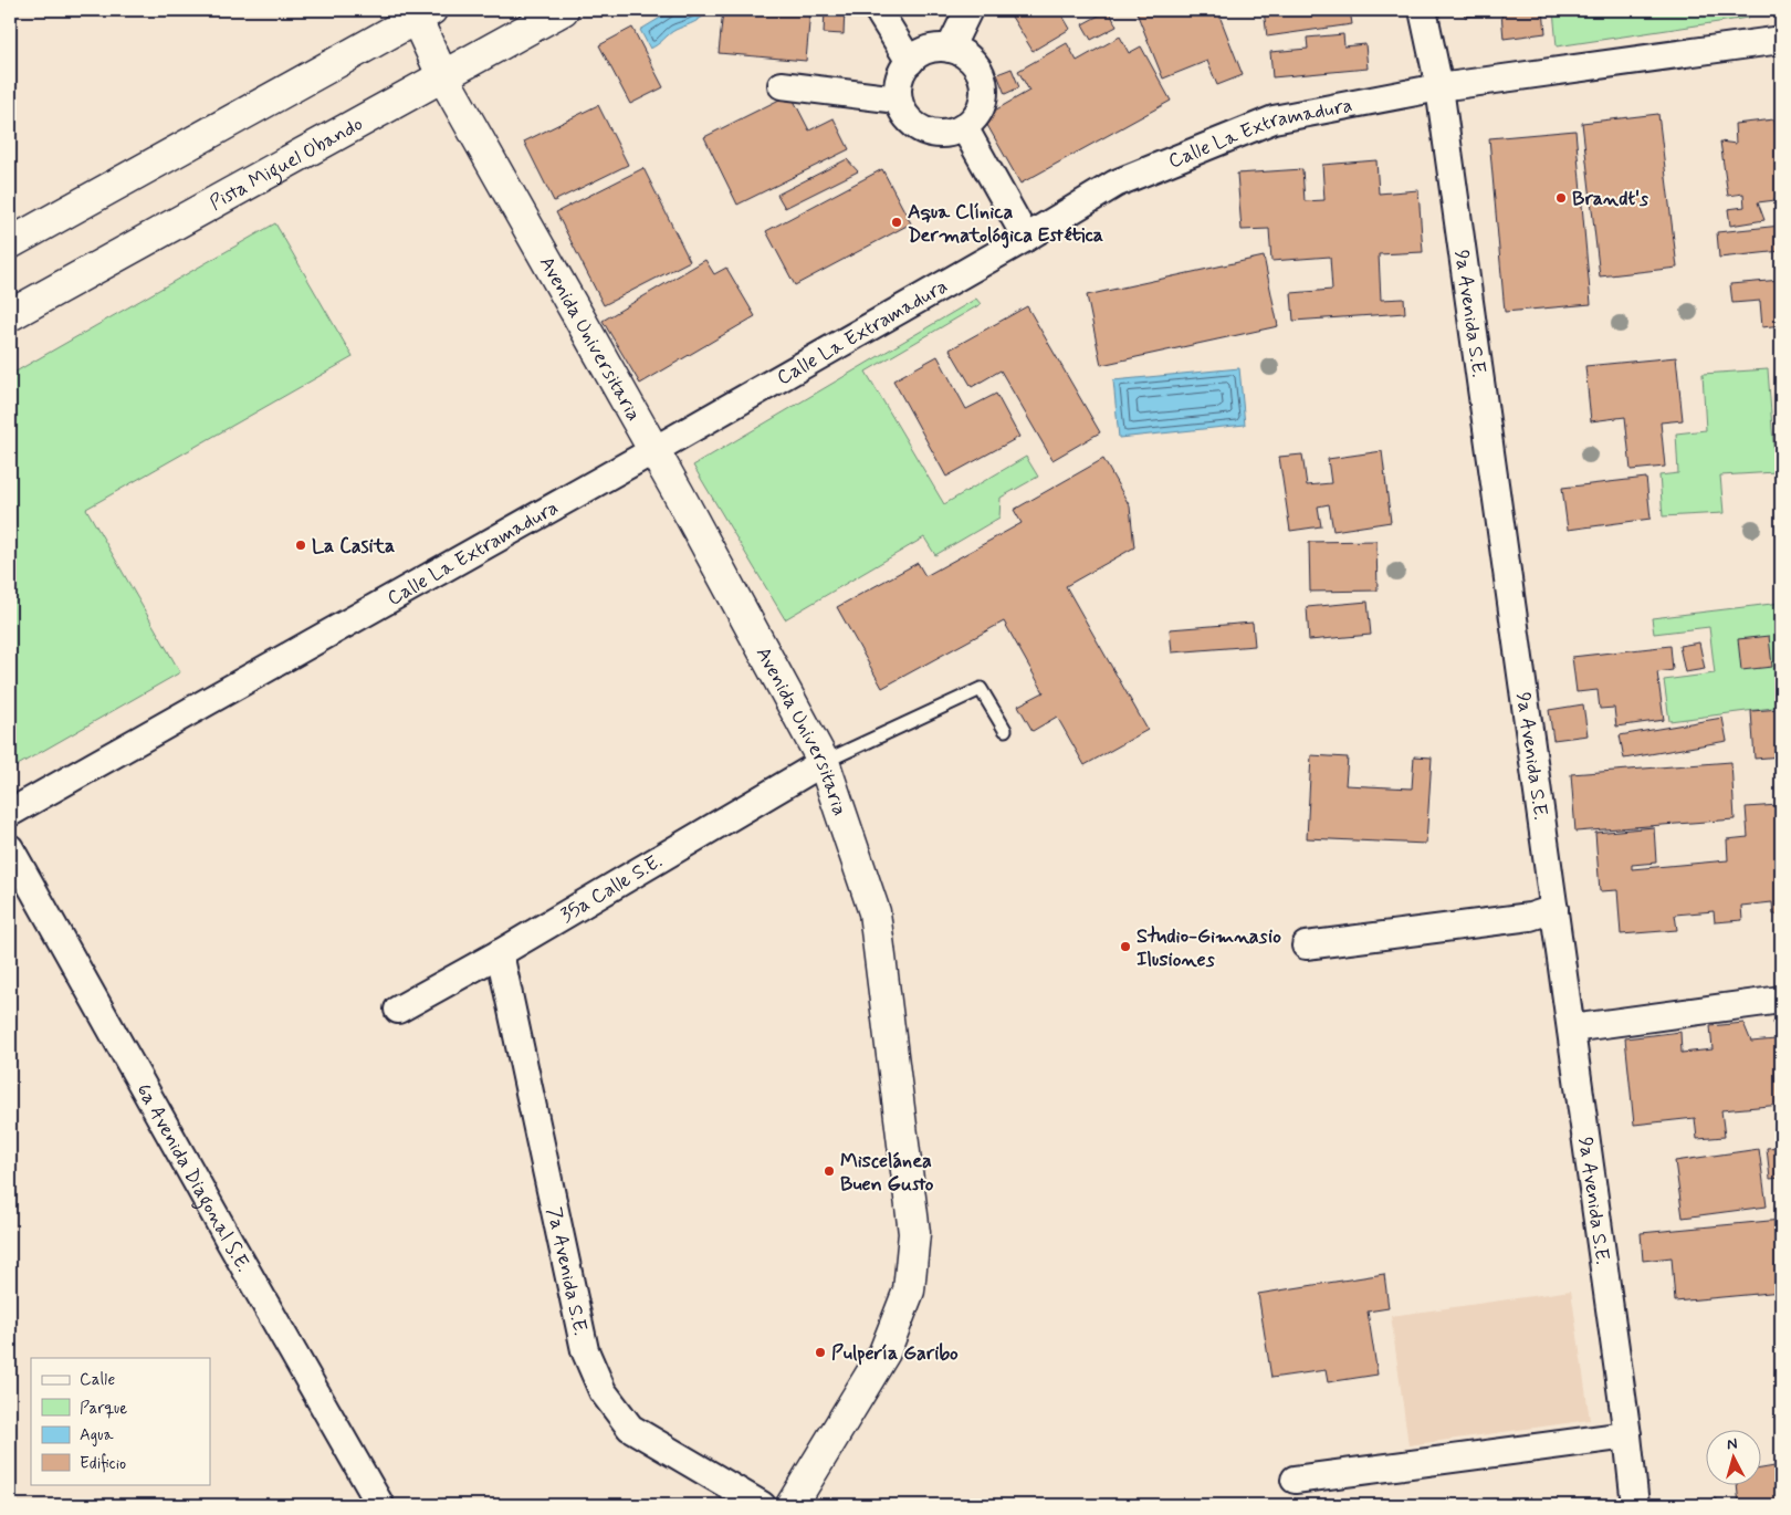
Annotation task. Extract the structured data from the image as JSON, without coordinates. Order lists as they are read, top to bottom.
{
  "streets": {
    "street": [
      "Calle La Extramadura",
      "Pista Miguel Obando",
      "9a Avenida S.E.",
      "Avenida Universitaria",
      "35a Calle S.E.",
      "6a Avenida Diagonal S.E.",
      "7a Avenida S.E."
    ]
  },
  "crossings": [
    ["Calle La Extramadura", "9a Avenida S.E."],
    ["Calle La Extramadura", "Avenida Universitaria"],
    ["Pista Miguel Obando", "Avenida Universitaria"],
    ["Avenida Universitaria", "35a Calle S.E."],
    ["35a Calle S.E.", "7a Avenida S.E."]
  ],
  "places": [
    "Brandt's",
    "Aqua Clínica Dermatológica Estética",
    "La Casita",
    "Studio-Gimnasio Ilusiones",
    "Miscelánea Buen Gusto",
    "Pulpería Garibo"
  ],
  "legend": [
    "Calle",
    "Parque",
    "Agua",
    "Edificio"
  ],
  "north": "top"
}
